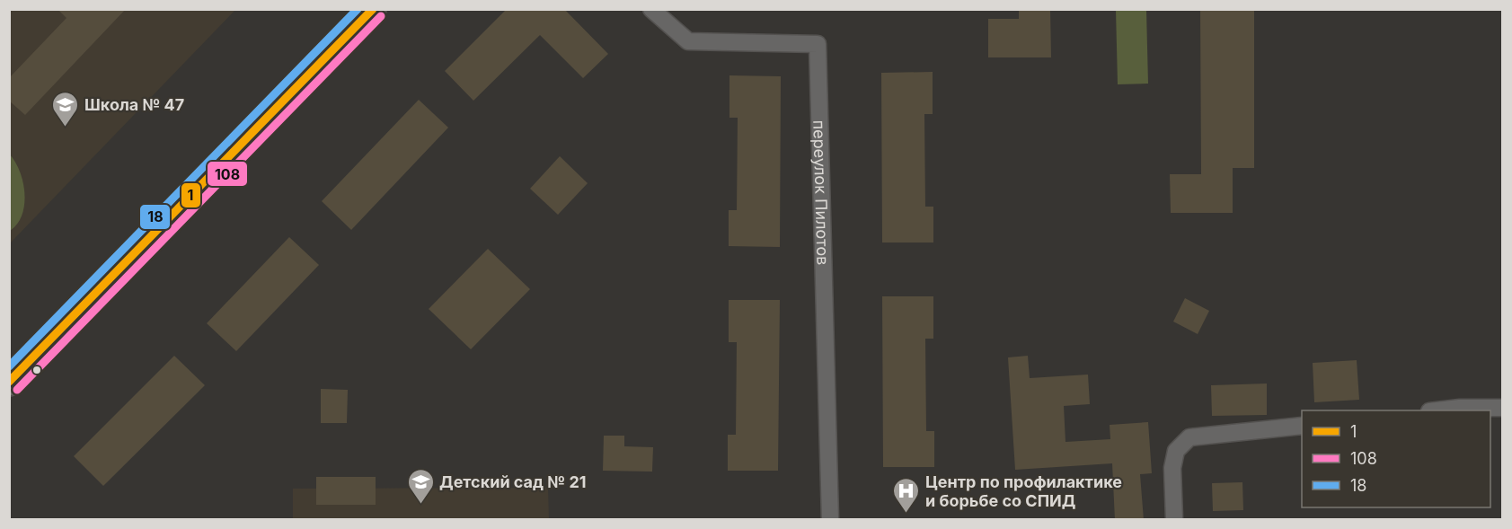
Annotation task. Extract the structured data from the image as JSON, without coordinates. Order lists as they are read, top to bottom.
{
  "streets": {
    "street": ["переулок Пилотов"]
  },
  "places": {
    "school or university": ["Школа № 47", "Детский сад № 21"],
    "hospital": ["Центр по профилактике и борьбе со СПИД"]
  },
  "lines": ["transit line 1", "transit line 18", "transit line 108"],
  "legend": ["1", "108", "18"]
}
